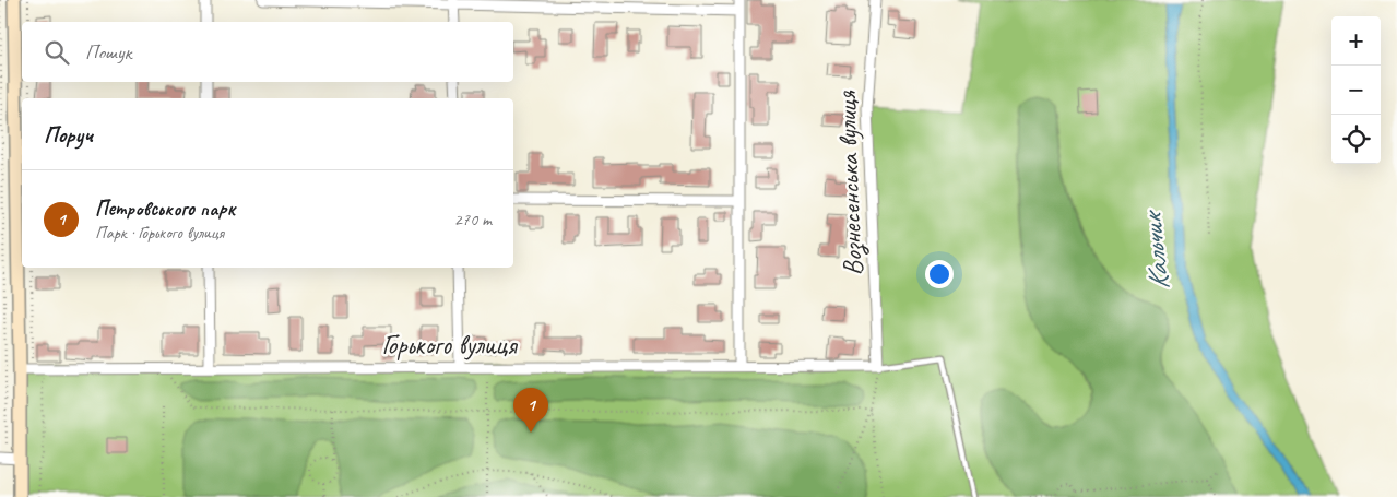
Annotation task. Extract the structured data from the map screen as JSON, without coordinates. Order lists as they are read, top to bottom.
{
  "streets": {
    "street": ["Вознесенська вулиця", "Горького вулиця"]
  },
  "crossings": [
    ["Вознесенська вулиця", "Горького вулиця"]
  ],
  "water": ["Кальчик"],
  "page": {
    "map_buttons": ["+", "−"],
    "search": "Пошук",
    "heading": "Поруч",
    "list": [
      {
        "mark": "1",
        "name": "Петровського парк",
        "note": "Парк · Горького вулиця",
        "value": "270 m"
      }
    ],
    "pins": "1"
  }
}
